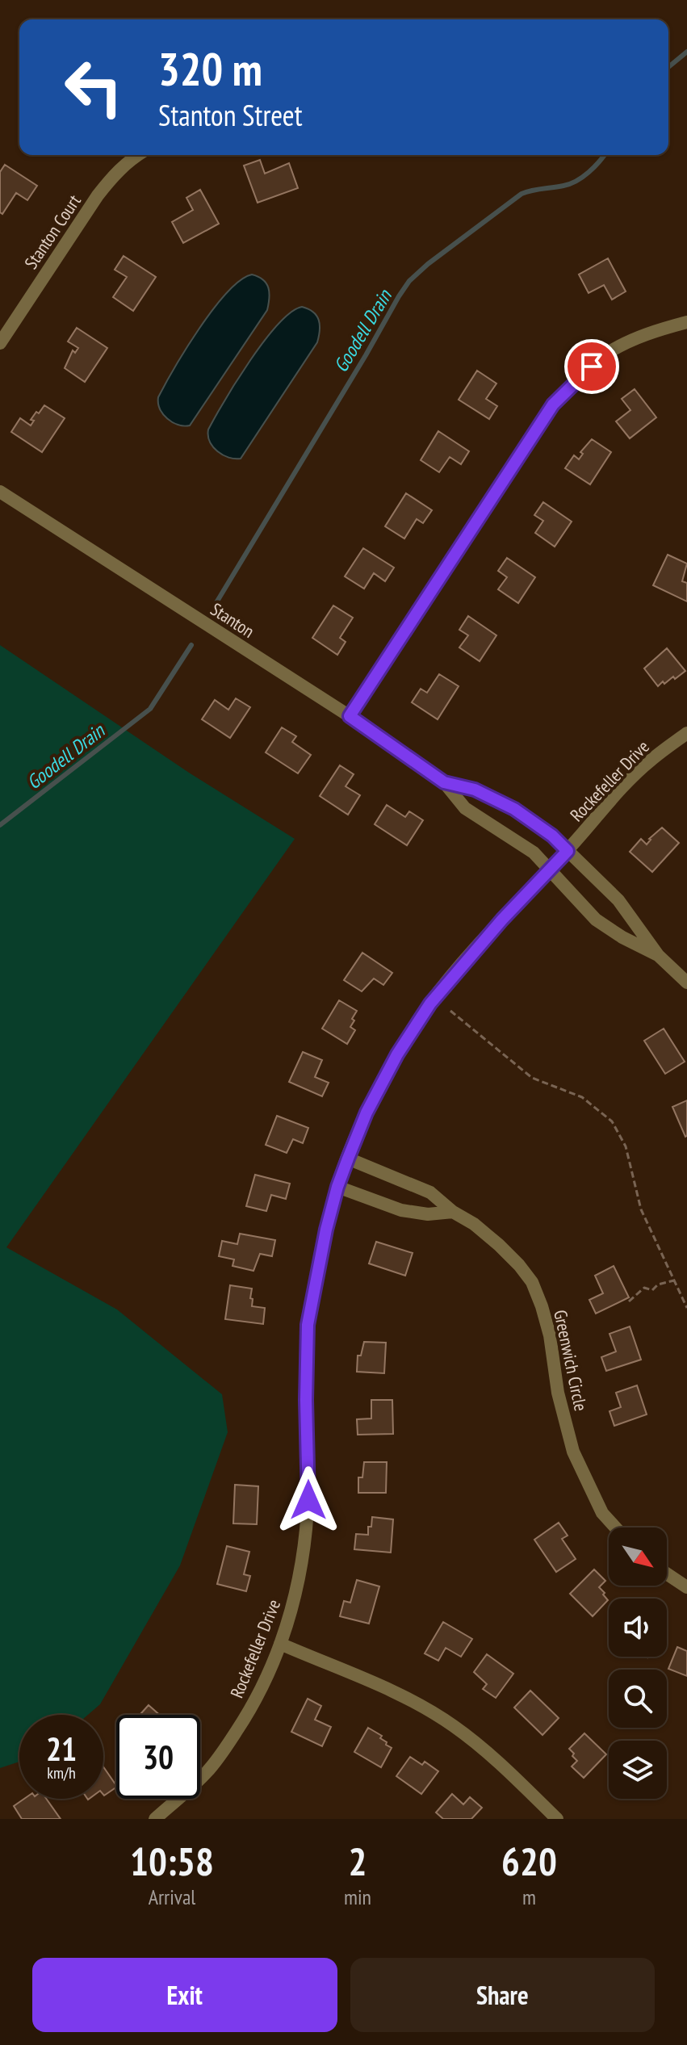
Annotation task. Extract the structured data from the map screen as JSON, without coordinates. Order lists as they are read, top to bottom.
{
  "streets": {
    "street": [
      "Stanton Court",
      "Stanton",
      "Rockefeller Drive",
      "Greenwich Circle"
    ]
  },
  "crossings": [
    ["Rockefeller Drive", "Greenwich Circle"]
  ],
  "water": ["Goodell Drain"],
  "north": "bottom right",
  "page": {
    "turn": ["320 m", "Stanton Street"],
    "speed": "21 km/h",
    "limit": "30",
    "eta": [
      "10:58",
      "Arrival",
      "2",
      "min",
      "620",
      "m"
    ],
    "buttons": ["Exit", "Share"]
  }
}
